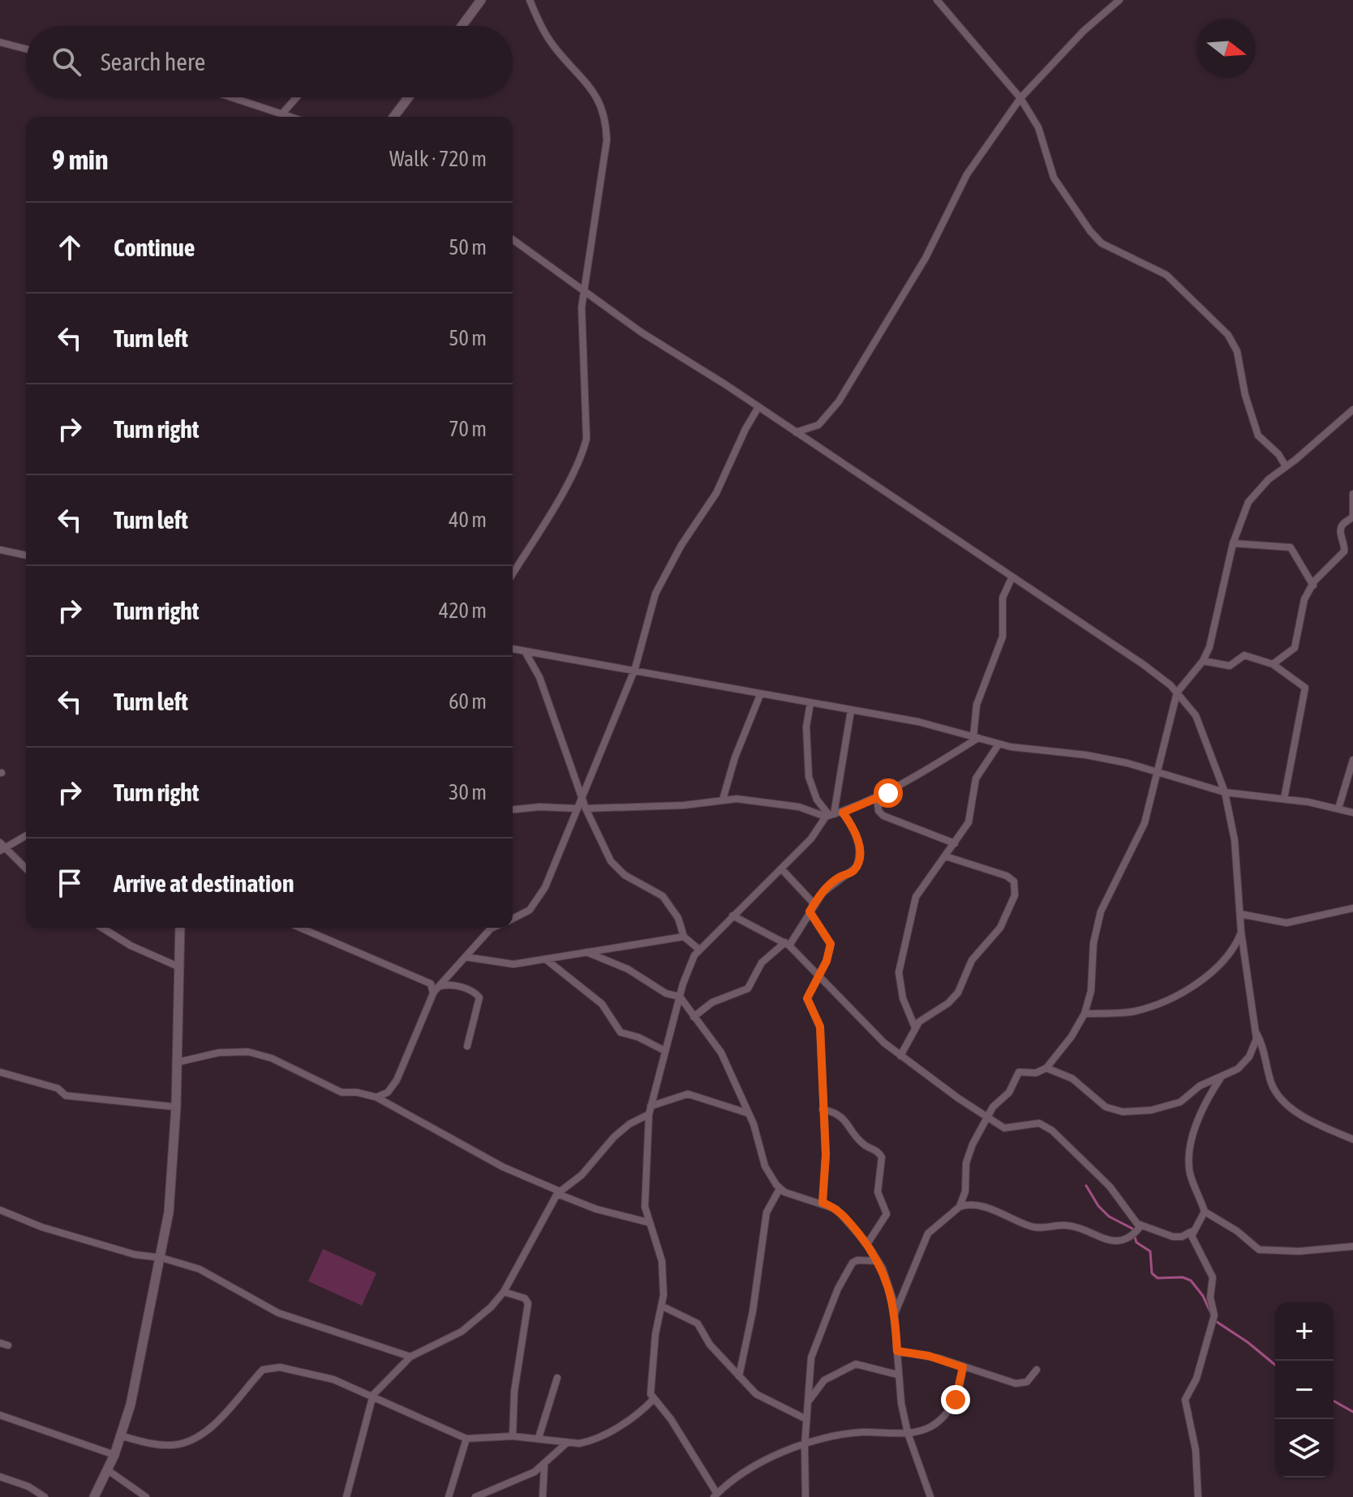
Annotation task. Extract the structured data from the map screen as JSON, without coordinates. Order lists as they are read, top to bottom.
{
  "north": "right",
  "page": {
    "search": "Search here",
    "heading": ["9 min", "Walk · 720 m"],
    "list": [
      ["Continue", "50 m"],
      ["Turn left", "50 m"],
      ["Turn right", "70 m"],
      ["Turn left", "40 m"],
      ["Turn right", "420 m"],
      ["Turn left", "60 m"],
      ["Turn right", "30 m"],
      "Arrive at destination"
    ],
    "map_buttons": ["+", "−"]
  }
}
